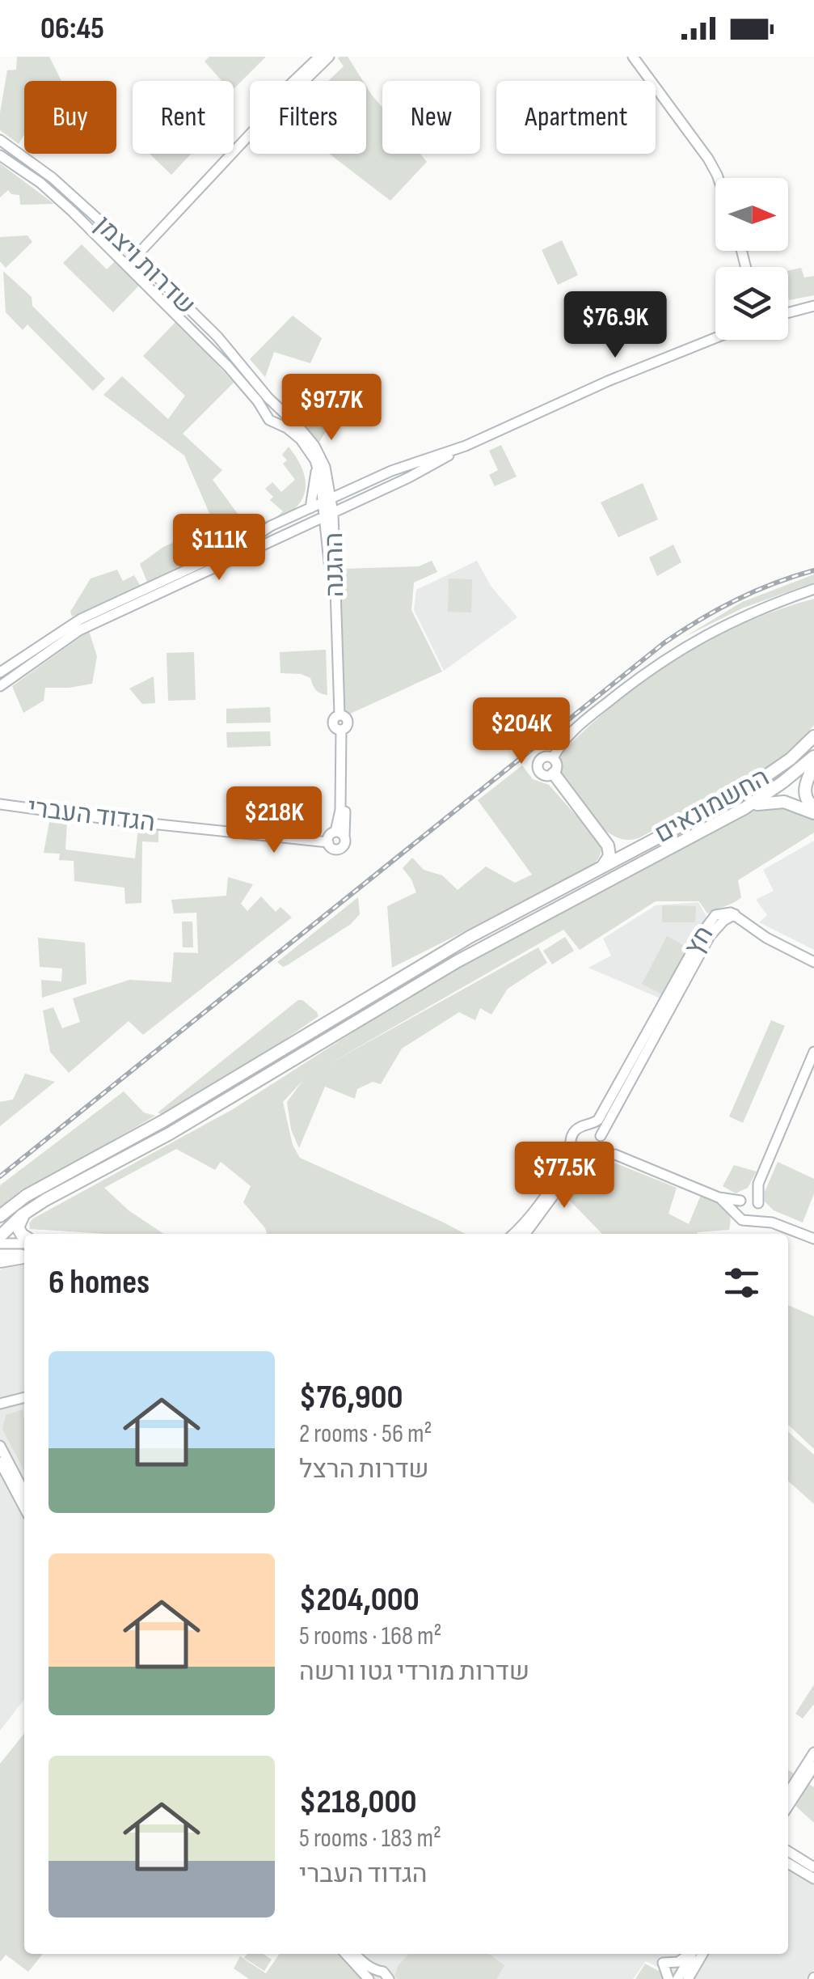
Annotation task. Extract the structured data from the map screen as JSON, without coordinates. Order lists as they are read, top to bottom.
{
  "streets": {
    "highway": ["החשמונאים"],
    "street": [
      "שדרות ויצמן",
      "ההגנה",
      "הגדוד העברי",
      "חץ"
    ]
  },
  "crossings": [
    ["שדרות ויצמן", "ההגנה"],
    ["ההגנה", "הגדוד העברי"]
  ],
  "north": "right",
  "page": {
    "status": "06:45",
    "chip": [
      "Buy",
      "Rent",
      "Filters",
      "New",
      "Apartment"
    ],
    "price": [
      "$76.9K",
      "$97.7K",
      "$111K",
      "$204K",
      "$218K",
      "$77.5K"
    ],
    "heading": "6 homes",
    "list": [
      {
        "name": "$76,900",
        "note": "2 rooms · 56 m² · שדרות הרצל"
      },
      {
        "name": "$204,000",
        "note": "5 rooms · 168 m² · שדרות מורדי גטו ורשה"
      },
      {
        "name": "$218,000",
        "note": "5 rooms · 183 m² · הגדוד העברי"
      }
    ]
  }
}
